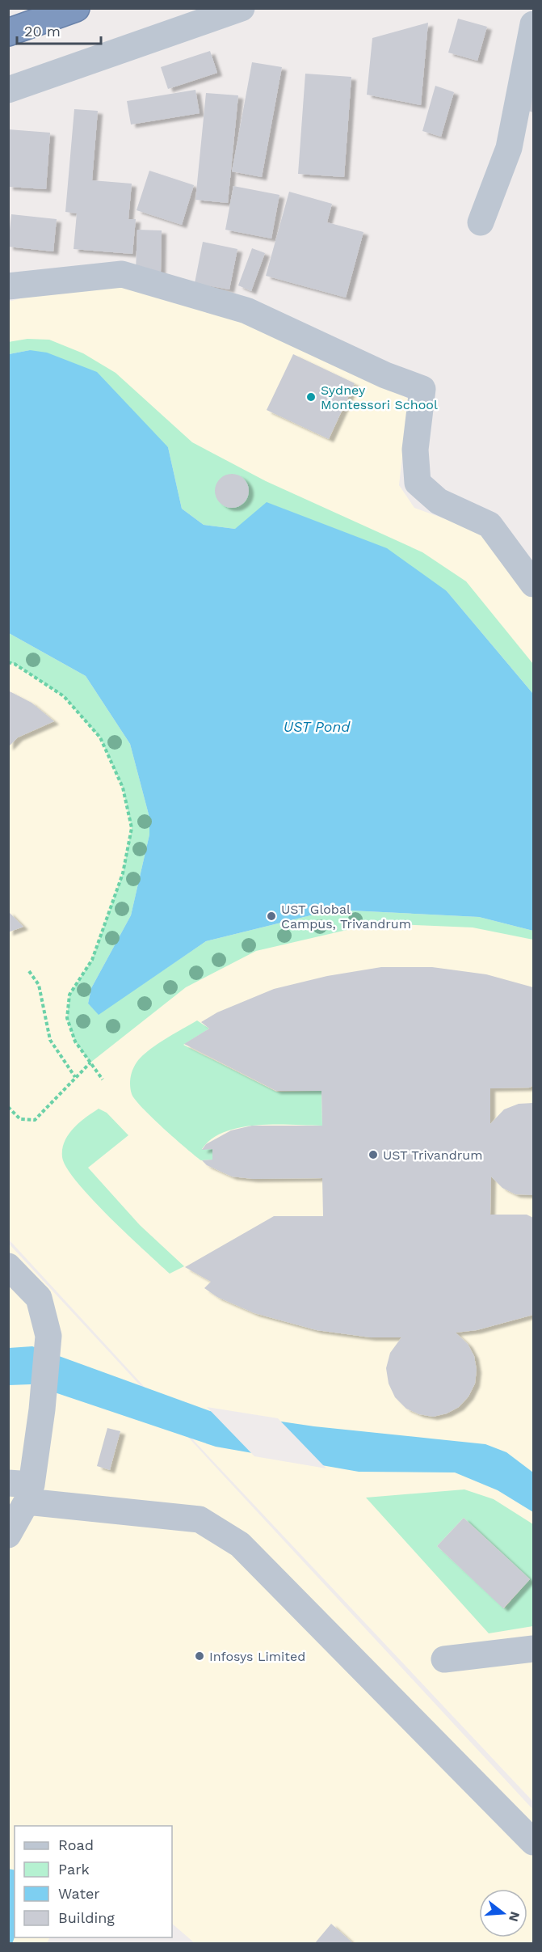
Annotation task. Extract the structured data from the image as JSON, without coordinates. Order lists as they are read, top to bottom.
{
  "water": ["UST Pond"],
  "places": [
    "Sydney Montessori School",
    "UST Global Campus, Trivandrum",
    "UST Trivandrum",
    "Infosys Limited"
  ],
  "legend": [
    "Road",
    "Park",
    "Water",
    "Building"
  ],
  "scale_bar": "20 m",
  "north": "right"
}
